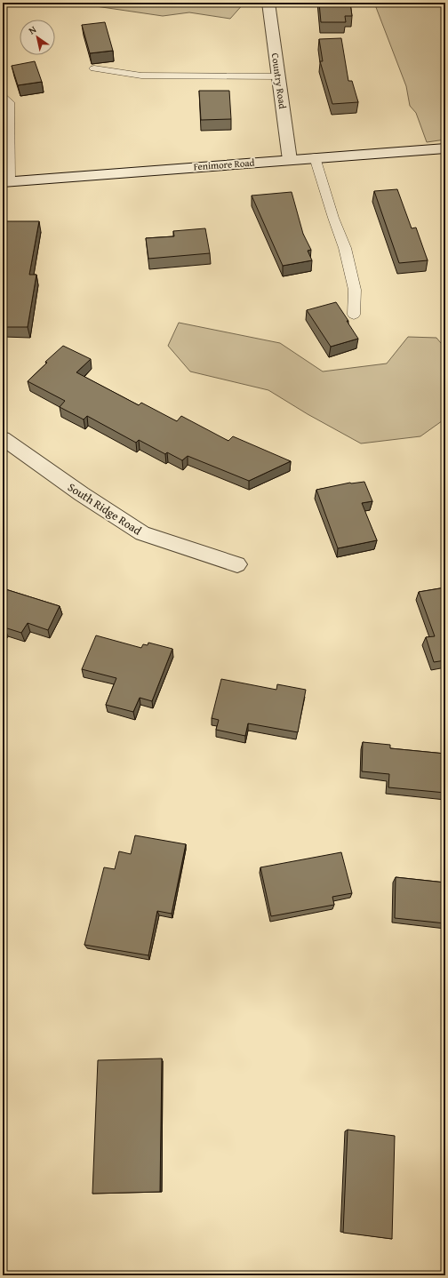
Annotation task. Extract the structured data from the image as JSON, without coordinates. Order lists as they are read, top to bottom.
{
  "streets": {
    "street": ["Country Road", "Fenimore Road", "South Ridge Road"]
  },
  "crossings": [
    ["Country Road", "Fenimore Road"]
  ],
  "north": "top left"
}
